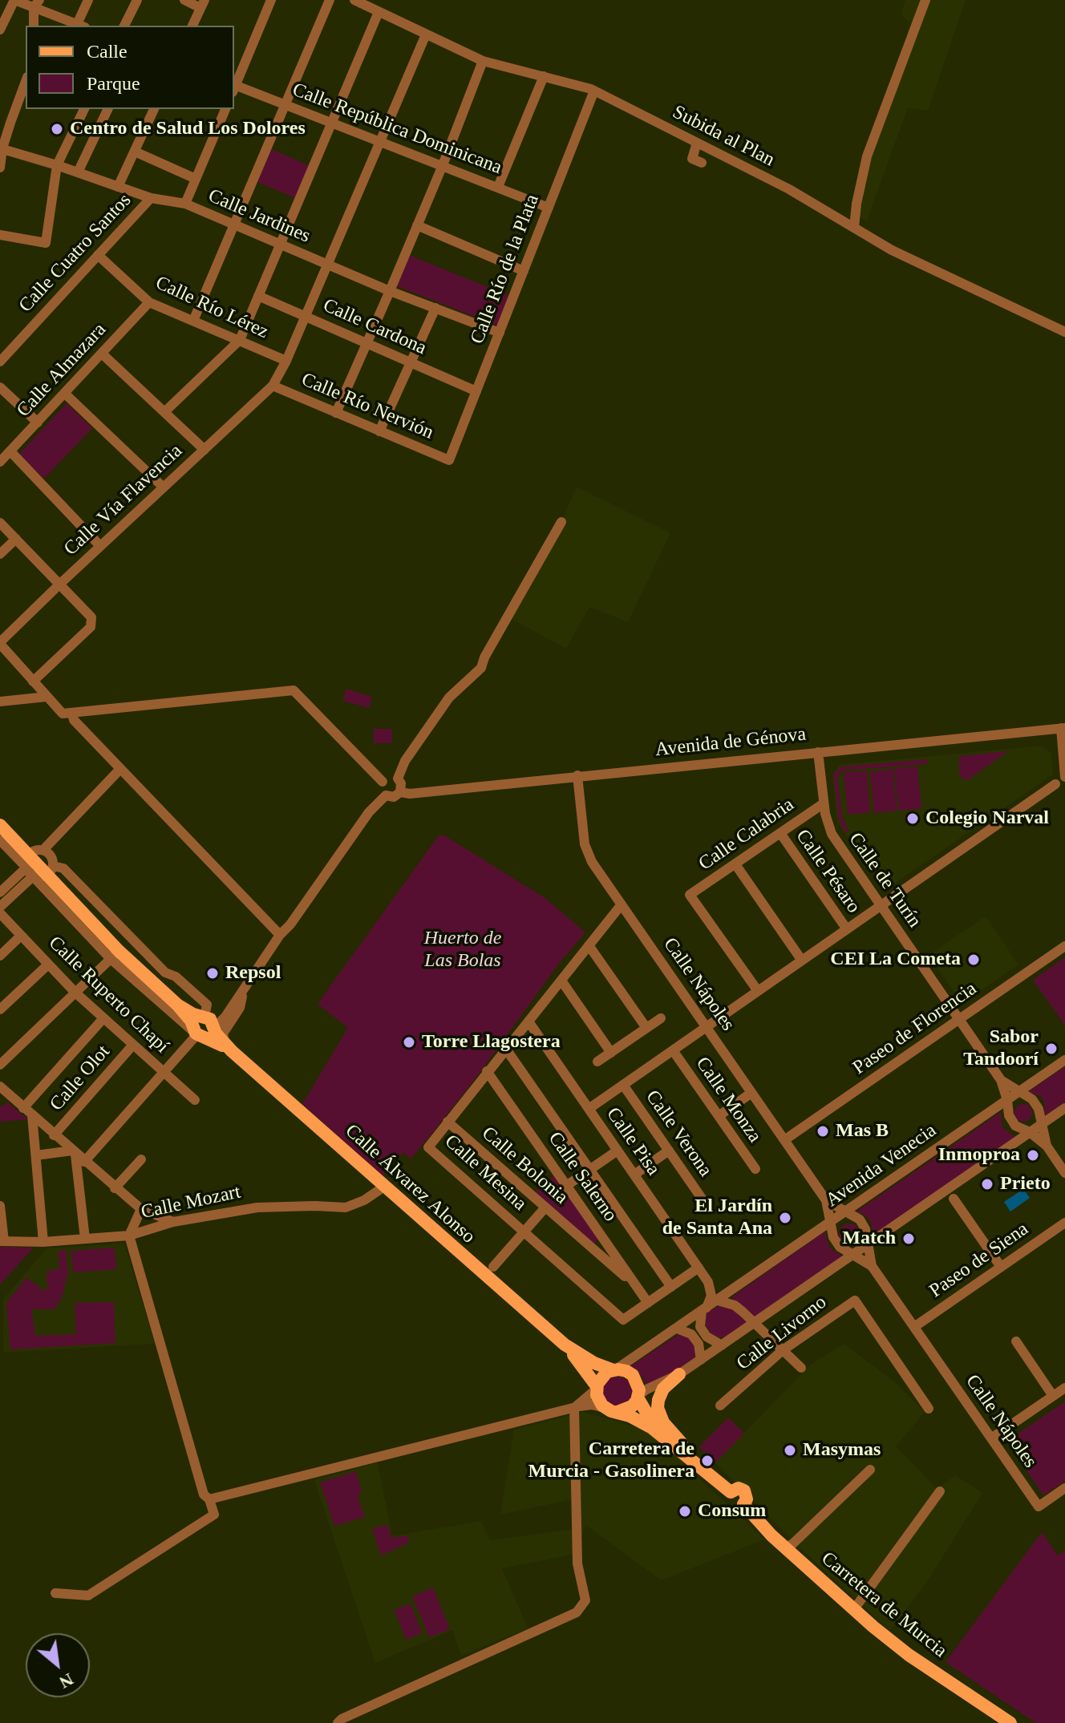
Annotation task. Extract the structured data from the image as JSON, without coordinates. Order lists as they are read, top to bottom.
{
  "streets": {
    "main road": ["Calle Álvarez Alonso", "Carretera de Murcia"],
    "street": [
      "Calle República Dominicana",
      "Subida al Plan",
      "Calle Jardines",
      "Calle Cuatro Santos",
      "Calle Río de la Plata",
      "Calle Río Lérez",
      "Calle Cardona",
      "Calle Almazara",
      "Calle Río Nervión",
      "Calle Vía Flavencia",
      "Avenida de Génova",
      "Calle Calabria",
      "Calle Pésaro",
      "Calle de Turín",
      "Calle Nápoles",
      "Calle Ruperto Chapí",
      "Paseo de Florencia",
      "Calle Olot",
      "Calle Monza",
      "Calle Verona",
      "Calle Pisa",
      "Calle Bolonia",
      "Avenida Venecia",
      "Calle Mesina",
      "Calle Salerno",
      "Calle Mozart",
      "Paseo de Siena",
      "Calle Livorno"
    ]
  },
  "crossings": [
    ["Calle República Dominicana", "Calle Río de la Plata"],
    ["Calle República Dominicana", "Calle Vía Flavencia"],
    ["Subida al Plan", "Calle Río de la Plata"],
    ["Subida al Plan", "Calle Vía Flavencia"],
    ["Calle Jardines", "Calle Cuatro Santos"],
    ["Calle Jardines", "Calle Río de la Plata"],
    ["Calle Jardines", "Calle Vía Flavencia"],
    ["Calle Cuatro Santos", "Calle Río Lérez"],
    ["Calle Río de la Plata", "Calle Cardona"],
    ["Calle Río de la Plata", "Calle Río Nervión"],
    ["Calle Río Lérez", "Calle Almazara"],
    ["Calle Río Lérez", "Calle Vía Flavencia"],
    ["Calle Cardona", "Calle Vía Flavencia"],
    ["Calle Río Nervión", "Calle Vía Flavencia"],
    ["Avenida de Génova", "Calle de Turín"],
    ["Avenida de Génova", "Calle Nápoles"],
    ["Calle Calabria", "Calle Pésaro"],
    ["Calle Calabria", "Calle de Turín"],
    ["Calle de Turín", "Paseo de Florencia"],
    ["Calle de Turín", "Avenida Venecia"],
    ["Calle Nápoles", "Paseo de Florencia"],
    ["Calle Nápoles", "Avenida Venecia"],
    ["Calle Nápoles", "Calle Mesina"],
    ["Calle Nápoles", "Paseo de Siena"],
    ["Calle Ruperto Chapí", "Calle Olot"],
    ["Calle Pisa", "Calle Mesina"],
    ["Calle Bolonia", "Calle Mesina"],
    ["Calle Bolonia", "Calle Salerno"],
    ["Avenida Venecia", "Calle Álvarez Alonso"],
    ["Avenida Venecia", "Carretera de Murcia"],
    ["Calle Mesina", "Calle Salerno"],
    ["Calle Álvarez Alonso", "Calle Mozart"],
    ["Calle Álvarez Alonso", "Carretera de Murcia"]
  ],
  "parks": ["Huerto de Las Bolas"],
  "places": [
    "Centro de Salud Los Dolores",
    "Colegio Narval",
    "CEI La Cometa",
    "Repsol",
    "Torre Llagostera",
    "Sabor Tandoorí",
    "Mas B",
    "Inmoproa",
    "Prieto",
    "El Jardín de Santa Ana",
    "Match",
    "Masymas",
    "Carretera de Murcia - Gasolinera",
    "Consum"
  ],
  "legend": ["Calle", "Parque"],
  "north": "bottom right"
}
